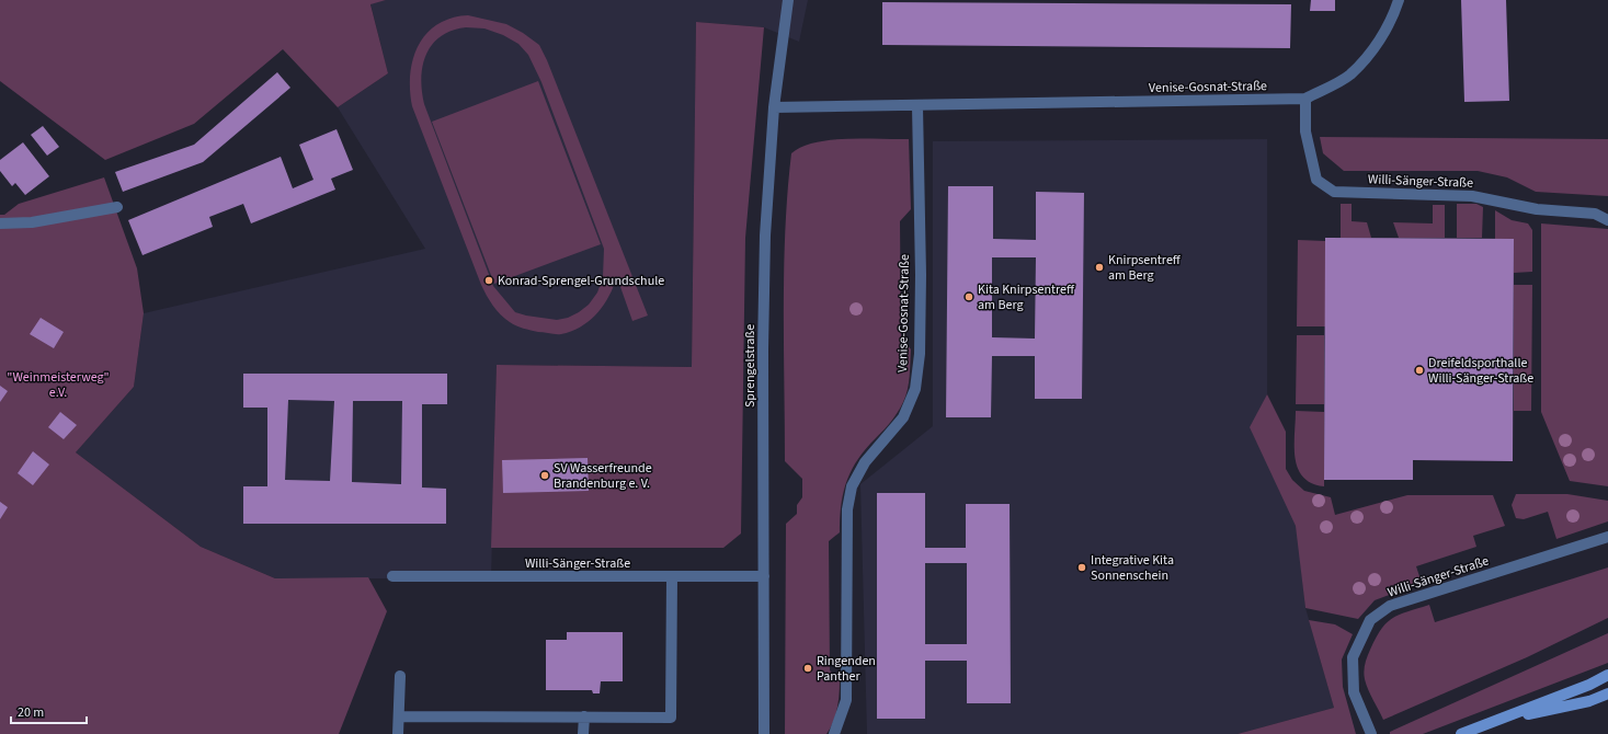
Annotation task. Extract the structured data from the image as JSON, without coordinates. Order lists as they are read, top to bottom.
{
  "streets": {
    "street": ["Venise-Gosnat-Straße", "Willi-Sänger-Straße", "Sprengelstraße"]
  },
  "crossings": [
    ["Venise-Gosnat-Straße", "Willi-Sänger-Straße"],
    ["Venise-Gosnat-Straße", "Sprengelstraße"],
    ["Willi-Sänger-Straße", "Sprengelstraße"]
  ],
  "parks": ["\"Weinmeisterweg\" e.V."],
  "places": [
    "Knirpsentreff am Berg",
    "Konrad-Sprengel-Grundschule",
    "Kita Knirpsentreff am Berg",
    "Dreifeldsporthalle Willi-Sänger-Straße",
    "SV Wasserfreunde Brandenburg e. V.",
    "Integrative Kita Sonnenschein",
    "Ringenden Panther"
  ],
  "scale_bar": "20 m"
}
